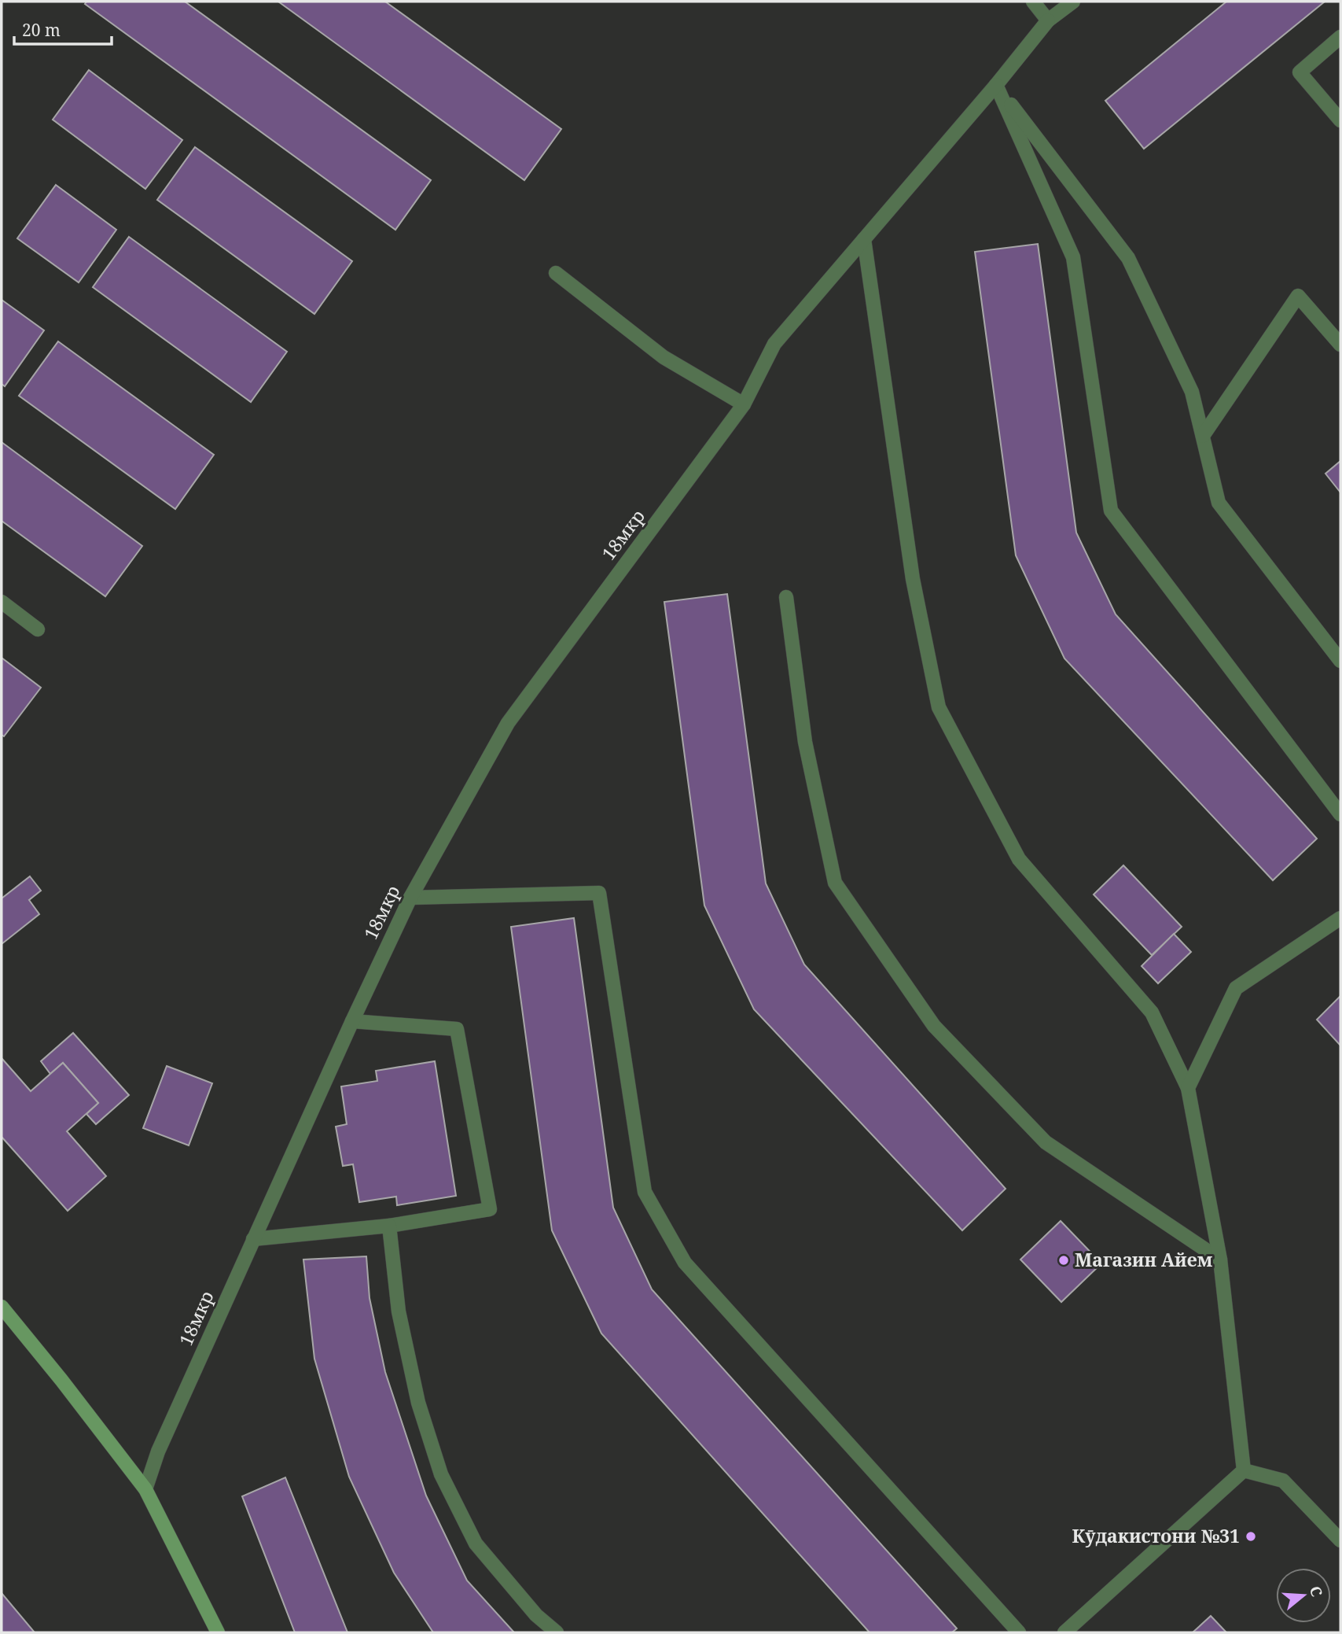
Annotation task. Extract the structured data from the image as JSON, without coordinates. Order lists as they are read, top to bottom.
{
  "streets": {
    "street": ["18мкр"]
  },
  "places": ["Магазин Айем", "Кӯдакистони №31"],
  "scale_bar": "20 m",
  "north": "right"
}
